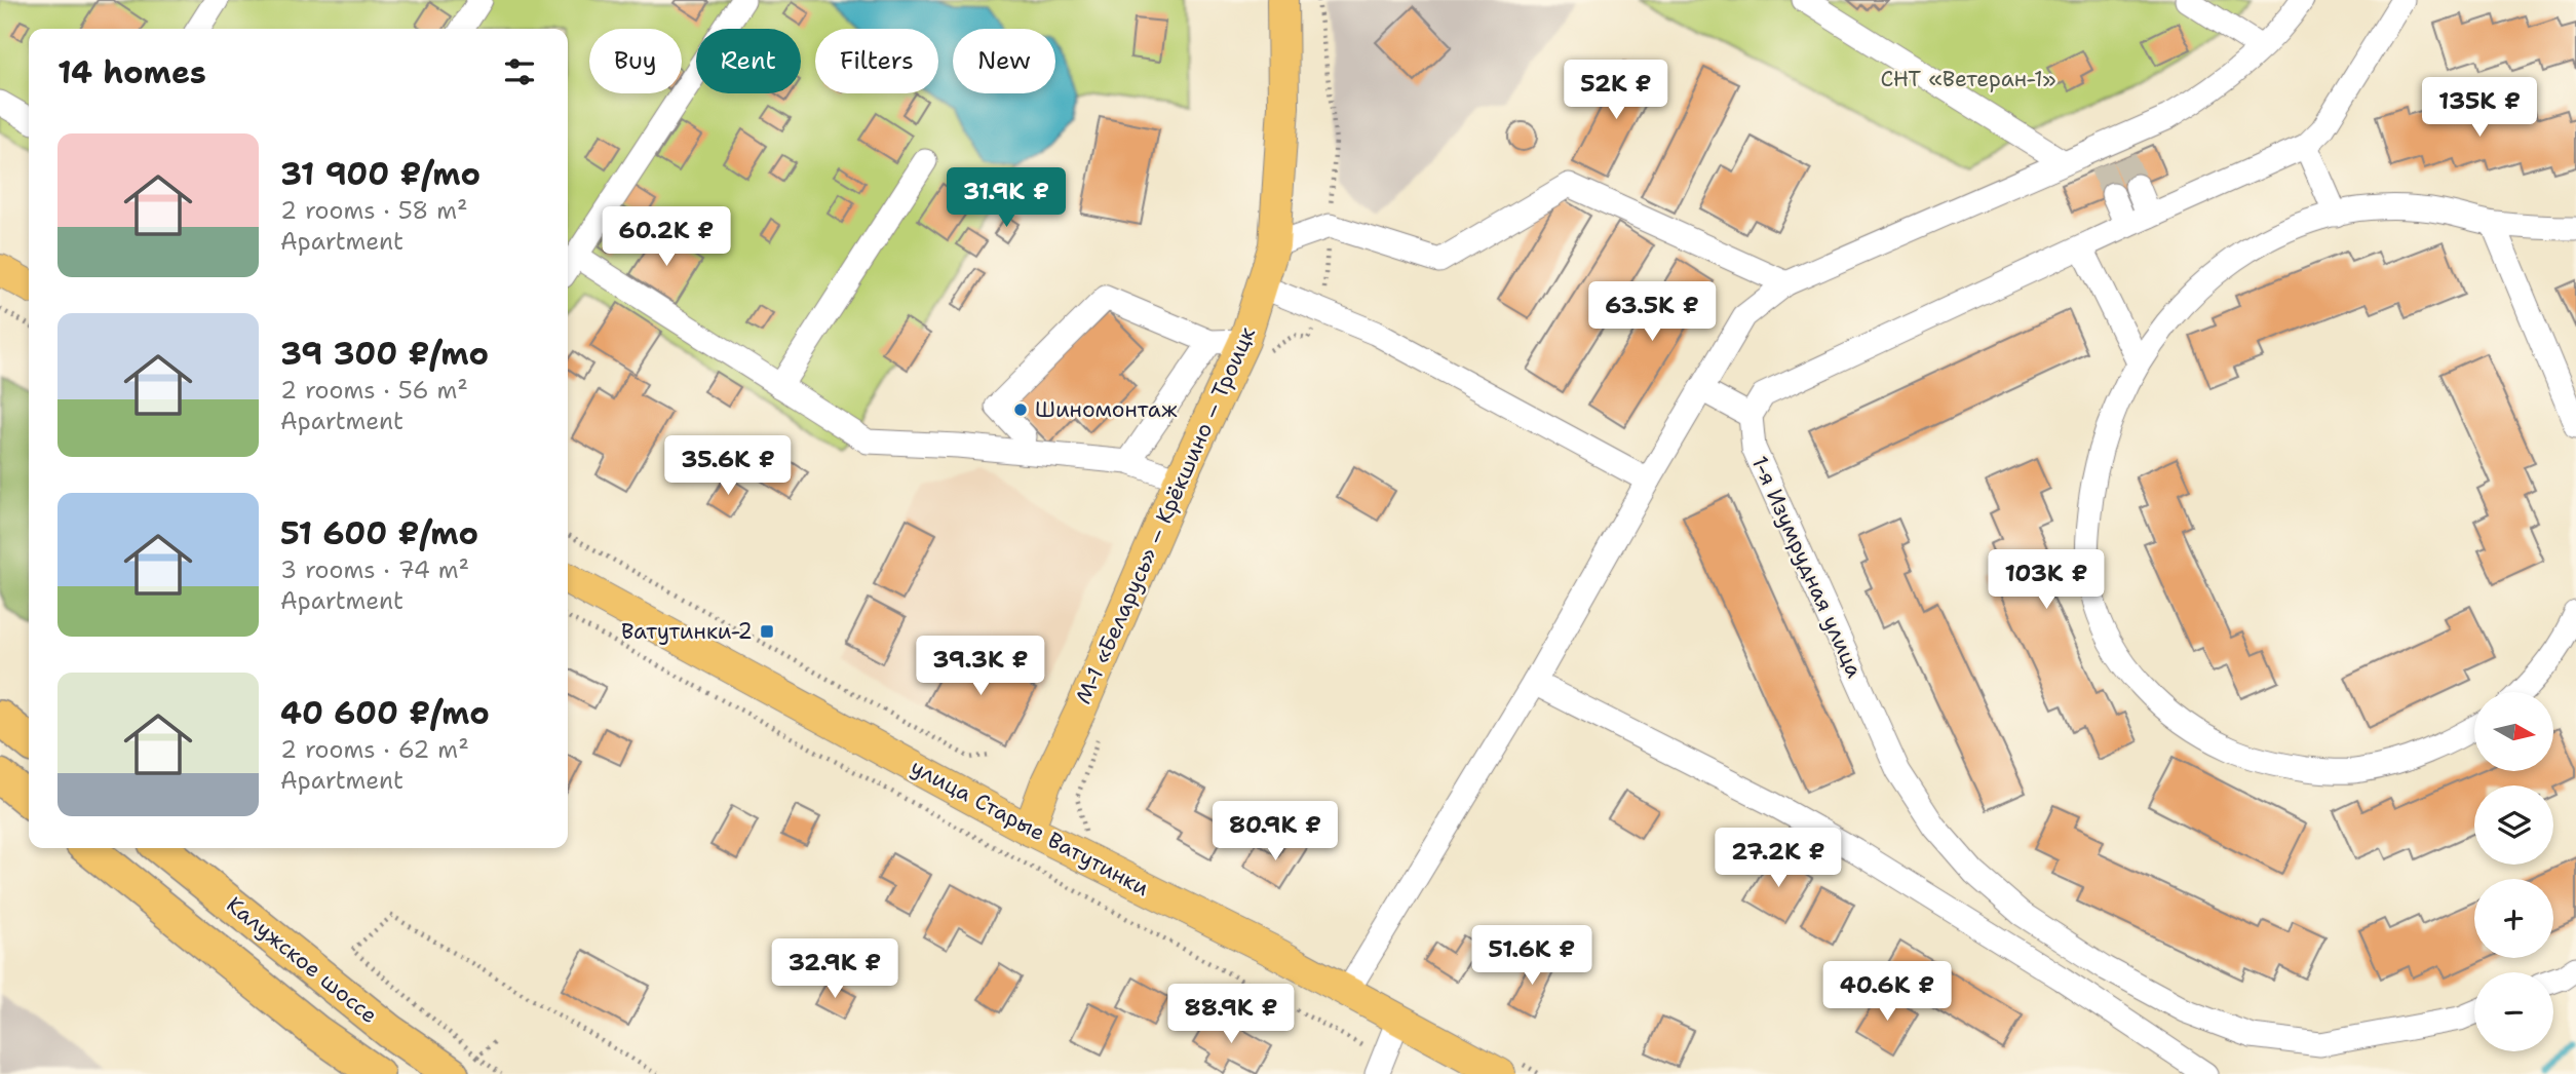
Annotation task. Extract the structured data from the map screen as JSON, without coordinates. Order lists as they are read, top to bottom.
{
  "streets": {
    "highway": ["Калужское шоссе"],
    "main road": ["М-1 «Беларусь» – Крёкшино – Троицк", "улица Старые Ватутинки"],
    "street": ["1-я Изумрудная улица"]
  },
  "crossings": [
    ["М-1 «Беларусь» – Крёкшино – Троицк", "улица Старые Ватутинки"]
  ],
  "parks": ["СНТ «Ветеран-1»"],
  "places": {
    "other": ["Шиномонтаж"],
    "transit": ["Ватутинки-2"]
  },
  "north": "right",
  "page": {
    "chip": [
      "Buy",
      "Rent",
      "Filters",
      "New"
    ],
    "heading": "14 homes",
    "price": [
      "52K ₽",
      "135K ₽",
      "31.9K ₽",
      "60.2K ₽",
      "63.5K ₽",
      "35.6K ₽",
      "103K ₽",
      "39.3K ₽",
      "80.9K ₽",
      "27.2K ₽",
      "51.6K ₽",
      "32.9K ₽",
      "40.6K ₽",
      "88.9K ₽"
    ],
    "list": [
      {
        "name": "31 900 ₽/mo",
        "note": "2 rooms · 58 m² · Apartment"
      },
      {
        "name": "39 300 ₽/mo",
        "note": "2 rooms · 56 m² · Apartment"
      },
      {
        "name": "51 600 ₽/mo",
        "note": "3 rooms · 74 m² · Apartment"
      },
      {
        "name": "40 600 ₽/mo",
        "note": "2 rooms · 62 m² · Apartment"
      }
    ],
    "map_buttons": ["+", "−"]
  }
}
